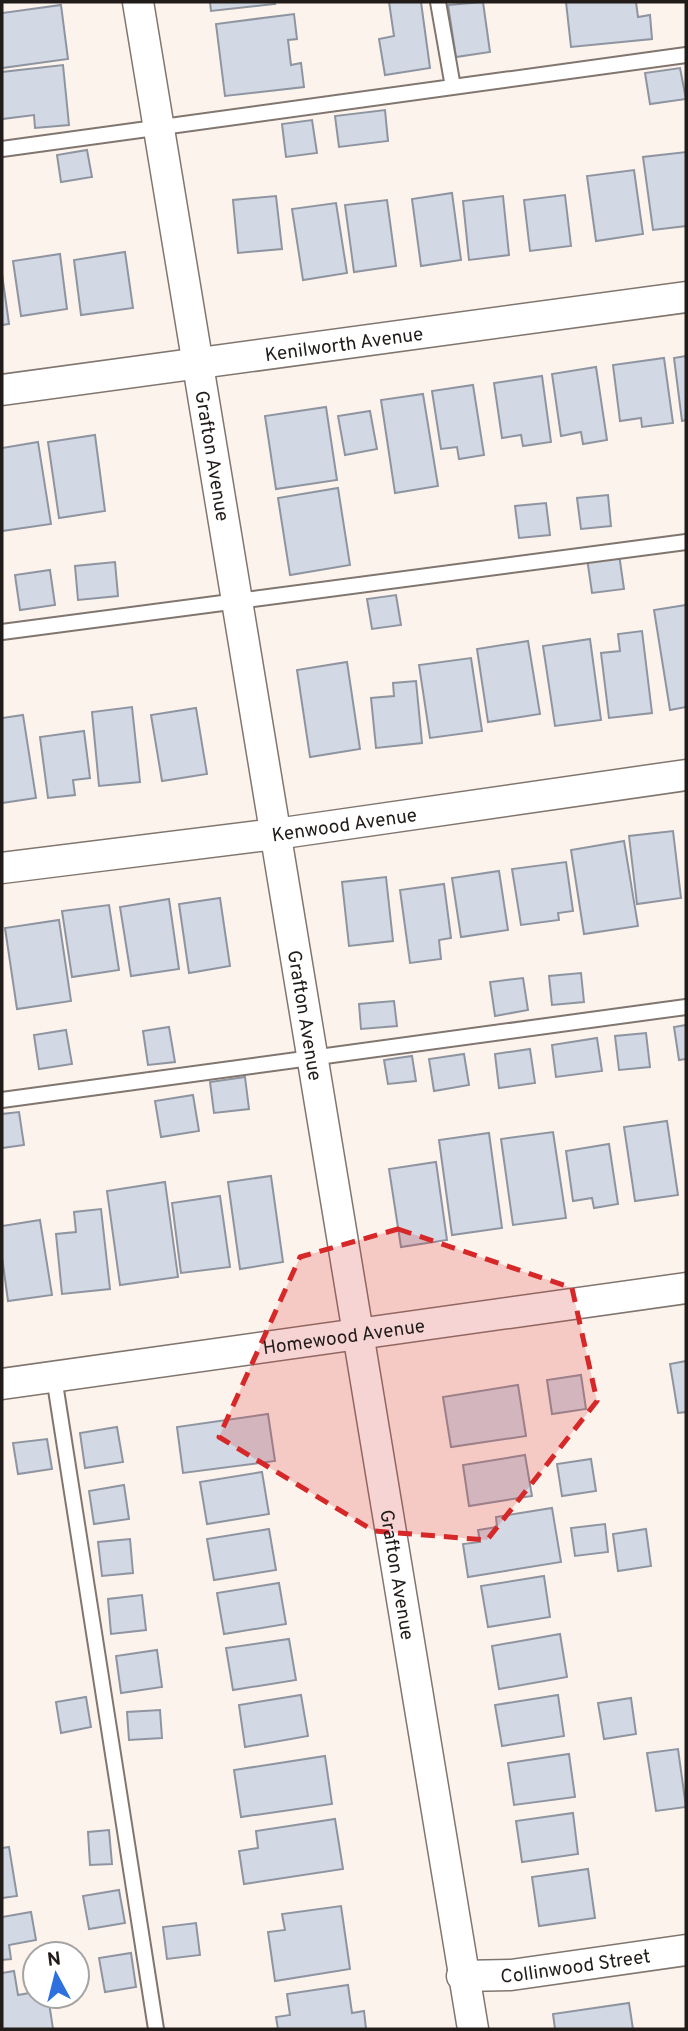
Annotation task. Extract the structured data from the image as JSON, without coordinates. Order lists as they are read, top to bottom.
{
  "streets": {
    "street": [
      "Kenilworth Avenue",
      "Grafton Avenue",
      "Kenwood Avenue",
      "Homewood Avenue",
      "Collinwood Street"
    ]
  },
  "crossings": [
    ["Kenilworth Avenue", "Grafton Avenue"],
    ["Grafton Avenue", "Kenwood Avenue"],
    ["Grafton Avenue", "Homewood Avenue"],
    ["Grafton Avenue", "Collinwood Street"]
  ],
  "north": "top"
}
